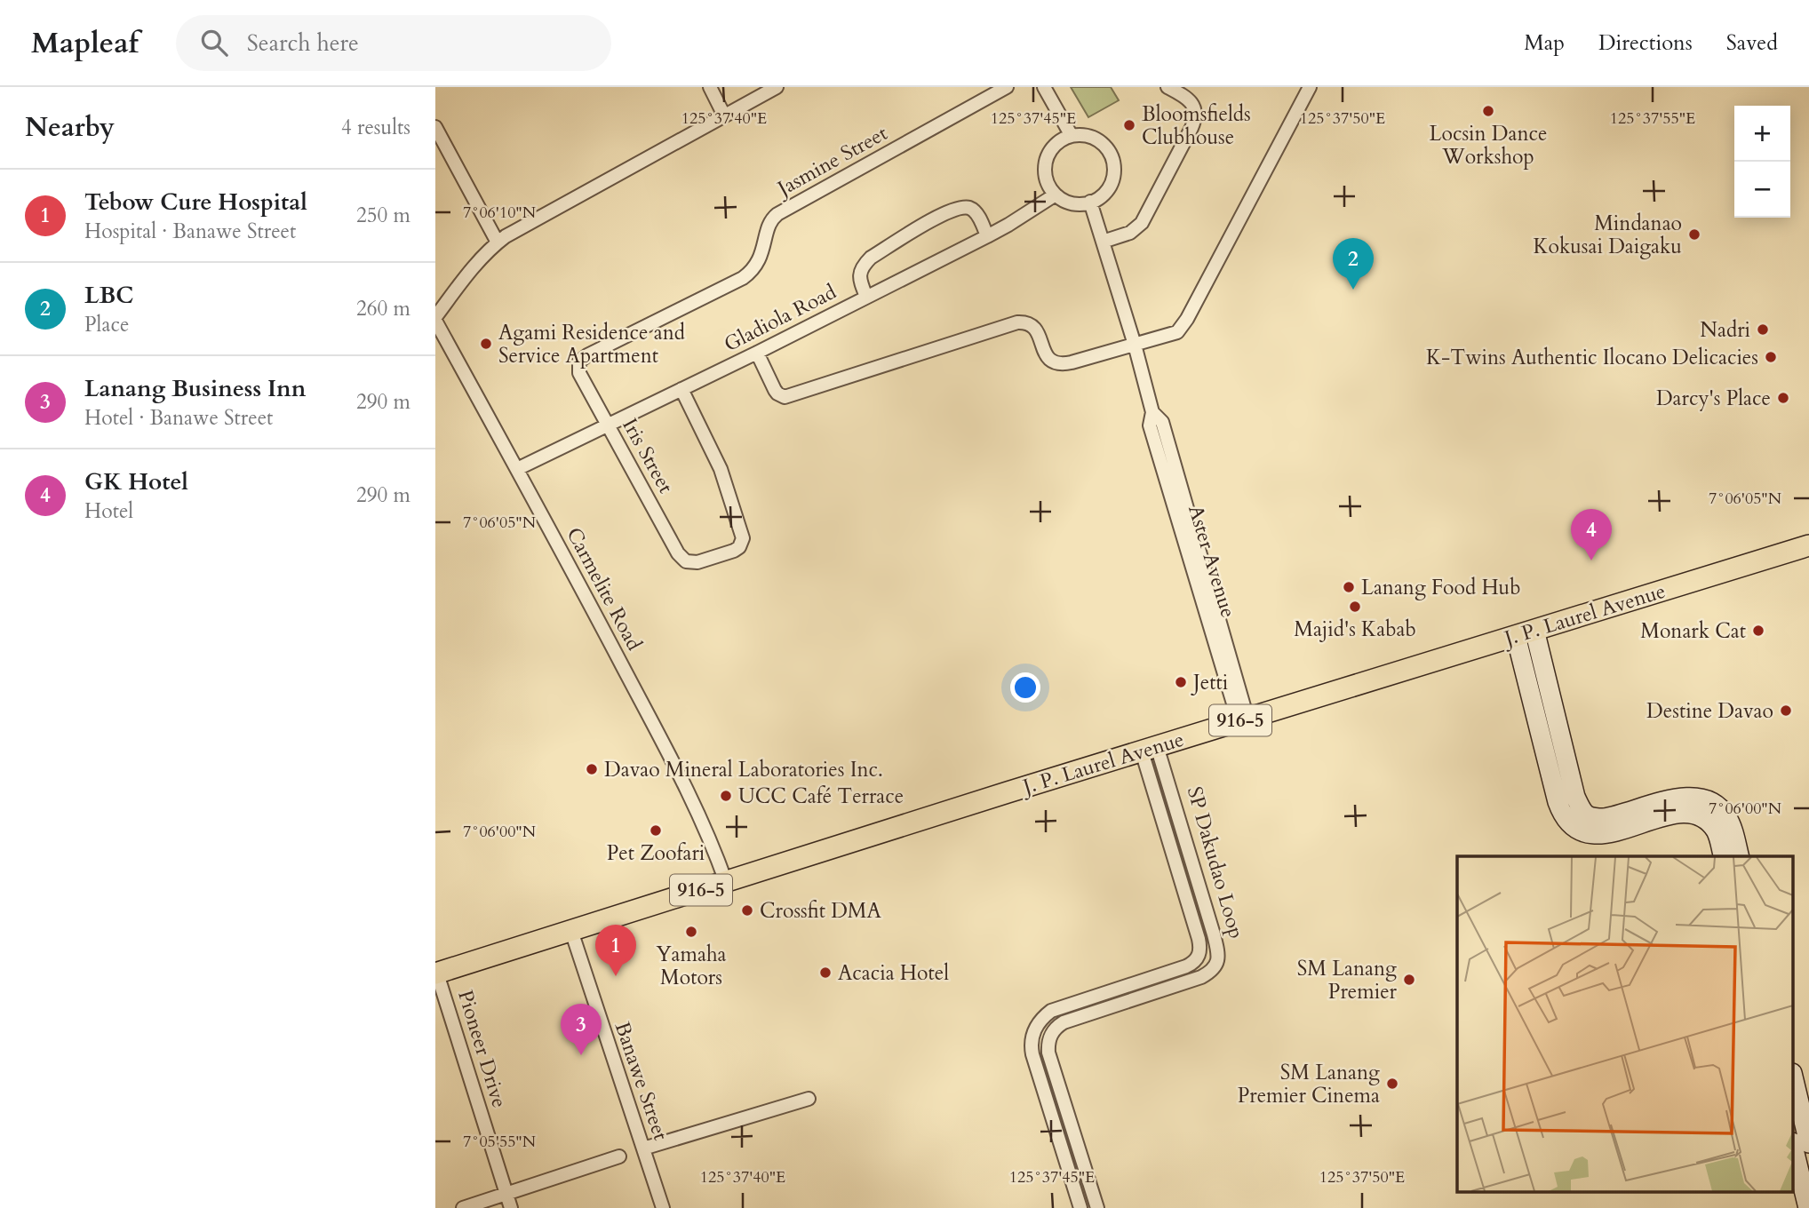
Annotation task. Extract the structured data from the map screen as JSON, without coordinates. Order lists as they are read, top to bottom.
{
  "streets": {
    "main road": ["J. P. Laurel Avenue", "916-5"],
    "street": [
      "Jasmine Street",
      "Gladiola Road",
      "Iris Street",
      "Aster Avenue",
      "Carmelite Road",
      "SP Dakudao Loop",
      "Pioneer Drive",
      "Banawe Street"
    ]
  },
  "crossings": [
    ["Jasmine Street", "Iris Street"],
    ["Gladiola Road", "Iris Street"],
    ["Gladiola Road", "Aster Avenue"],
    ["Gladiola Road", "Carmelite Road"],
    ["Aster Avenue", "J. P. Laurel Avenue"],
    ["Carmelite Road", "J. P. Laurel Avenue"],
    ["J. P. Laurel Avenue", "SP Dakudao Loop"],
    ["J. P. Laurel Avenue", "Pioneer Drive"],
    ["J. P. Laurel Avenue", "Banawe Street"]
  ],
  "places": [
    "Locsin Dance Workshop",
    "Bloomsfields Clubhouse",
    "Mindanao Kokusai Daigaku",
    "Nadri",
    "Agami Residence and Service Apartment",
    "K-Twins Authentic Ilocano Delicacies",
    "Darcy's Place",
    "Lanang Food Hub",
    "Majid's Kabab",
    "Monark Cat",
    "Jetti",
    "Destine Davao",
    "Davao Mineral Laboratories Inc.",
    "UCC Café Terrace",
    "Pet Zoofari",
    "Crossfit DMA",
    "Yamaha Motors",
    "Acacia Hotel",
    "SM Lanang Premier",
    "SM Lanang Premier Cinema"
  ],
  "page": {
    "header": "Mapleaf",
    "search": "Search here",
    "nav": ["Map", "Directions", "Saved"],
    "heading": ["Nearby", "4 results"],
    "map_buttons": ["+", "−"],
    "list": [
      {
        "mark": "1",
        "name": "Tebow Cure Hospital",
        "note": "Hospital · Banawe Street",
        "value": "250 m"
      },
      {
        "mark": "2",
        "name": "LBC",
        "note": "Place",
        "value": "260 m"
      },
      {
        "mark": "3",
        "name": "Lanang Business Inn",
        "note": "Hotel · Banawe Street",
        "value": "290 m"
      },
      {
        "mark": "4",
        "name": "GK Hotel",
        "note": "Hotel",
        "value": "290 m"
      }
    ],
    "pins": [
      "2",
      "4",
      "1",
      "3"
    ]
  },
  "coordinates": [
    "125°37'40\"E",
    "125°37'45\"E",
    "125°37'50\"E",
    "125°37'55\"E",
    "7°06'10\"N",
    "7°06'05\"N",
    "7°06'00\"N",
    "7°05'55\"N"
  ]
}
